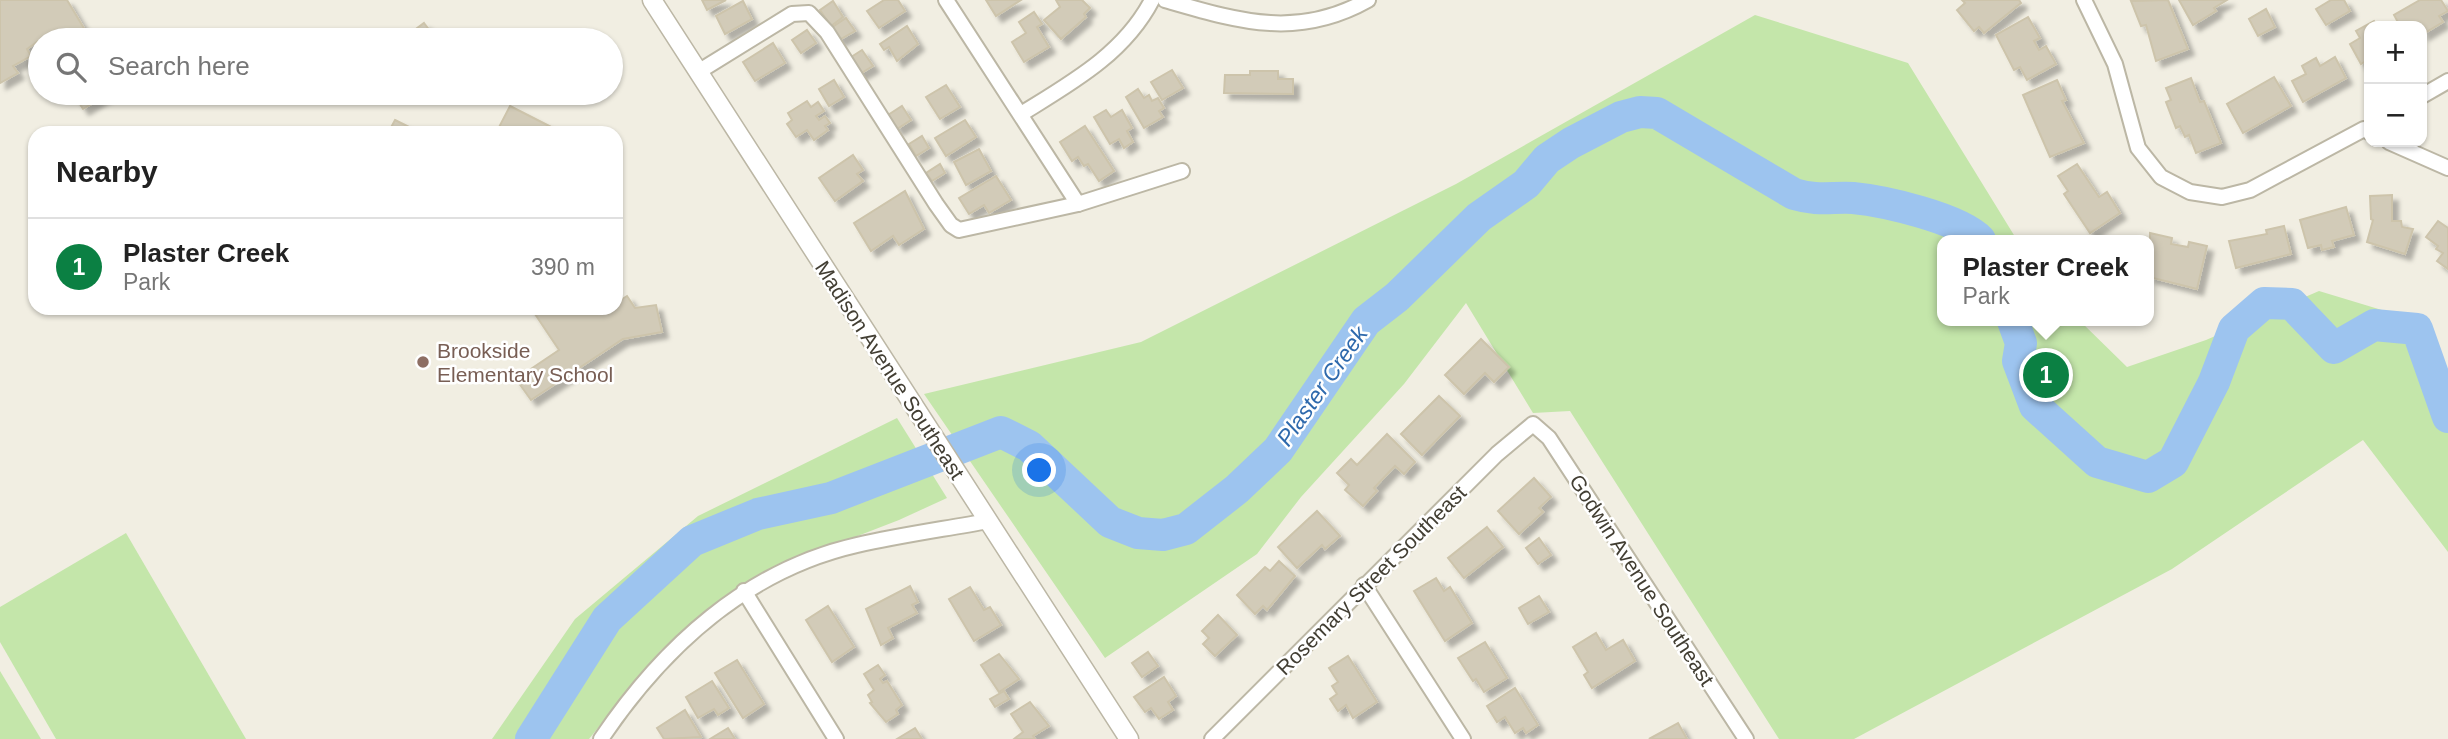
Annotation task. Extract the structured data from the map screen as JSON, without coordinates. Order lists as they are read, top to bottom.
{
  "streets": {
    "street": ["Madison Avenue Southeast", "Rosemary Street Southeast", "Godwin Avenue Southeast"]
  },
  "crossings": [
    ["Rosemary Street Southeast", "Godwin Avenue Southeast"]
  ],
  "water": ["Plaster Creek"],
  "places": ["Brookside Elementary School"],
  "page": {
    "map_buttons": ["+", "−"],
    "search": "Search here",
    "heading": "Nearby",
    "list": [
      {
        "mark": "1",
        "name": "Plaster Creek",
        "note": "Park",
        "value": "390 m"
      }
    ],
    "popup": ["Plaster Creek", "Park"],
    "pins": "1"
  }
}
